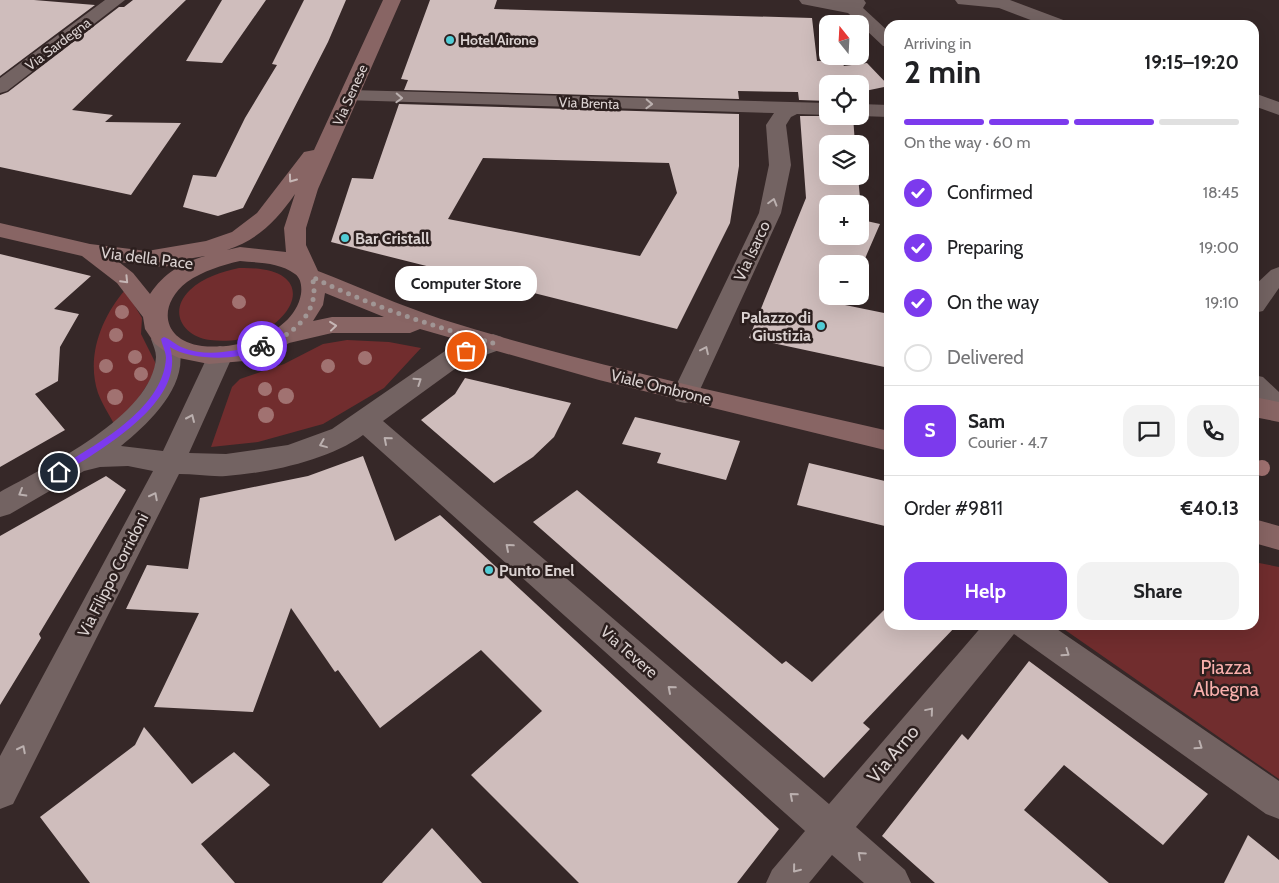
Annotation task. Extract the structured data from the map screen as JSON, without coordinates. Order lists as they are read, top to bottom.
{
  "streets": {
    "main road": ["Via Senese", "Via della Pace", "Viale Ombrone"],
    "street": [
      "Via Sardegna",
      "Via Brenta",
      "Via Isarco",
      "Via Filippo Corridoni",
      "Via Tevere",
      "Via Arno"
    ]
  },
  "crossings": [
    ["Via Senese", "Via Brenta"],
    ["Via Senese", "Via della Pace"],
    ["Via Senese", "Viale Ombrone"],
    ["Via Senese", "Via Filippo Corridoni"],
    ["Via Brenta", "Via Isarco"],
    ["Via Isarco", "Viale Ombrone"],
    ["Via della Pace", "Viale Ombrone"],
    ["Via della Pace", "Via Filippo Corridoni"],
    ["Viale Ombrone", "Via Filippo Corridoni"],
    ["Via Tevere", "Via Arno"]
  ],
  "one_way": ["Via Brenta", "Via Isarco", "Via Tevere"],
  "parks": ["Piazza Albegna"],
  "places": [
    "Hotel Airone",
    "Bar Cristall",
    "Palazzo di Giustizia",
    "Computer Store",
    "Punto Enel"
  ],
  "north": "top",
  "page": {
    "map_buttons": ["+", "−"],
    "heading": ["2 min", "Arriving in", "19:15–19:20"],
    "panel": [
      "Sam",
      "Courier · 4.7",
      "Order #9811",
      "€40.13"
    ],
    "bar": "On the way · 60 m",
    "list": [
      ["Confirmed", "18:45"],
      ["Preparing", "19:00"],
      ["On the way", "19:10"],
      "Delivered"
    ],
    "bubble": "Computer Store",
    "round": "S",
    "buttons": ["Help", "Share"]
  }
}
